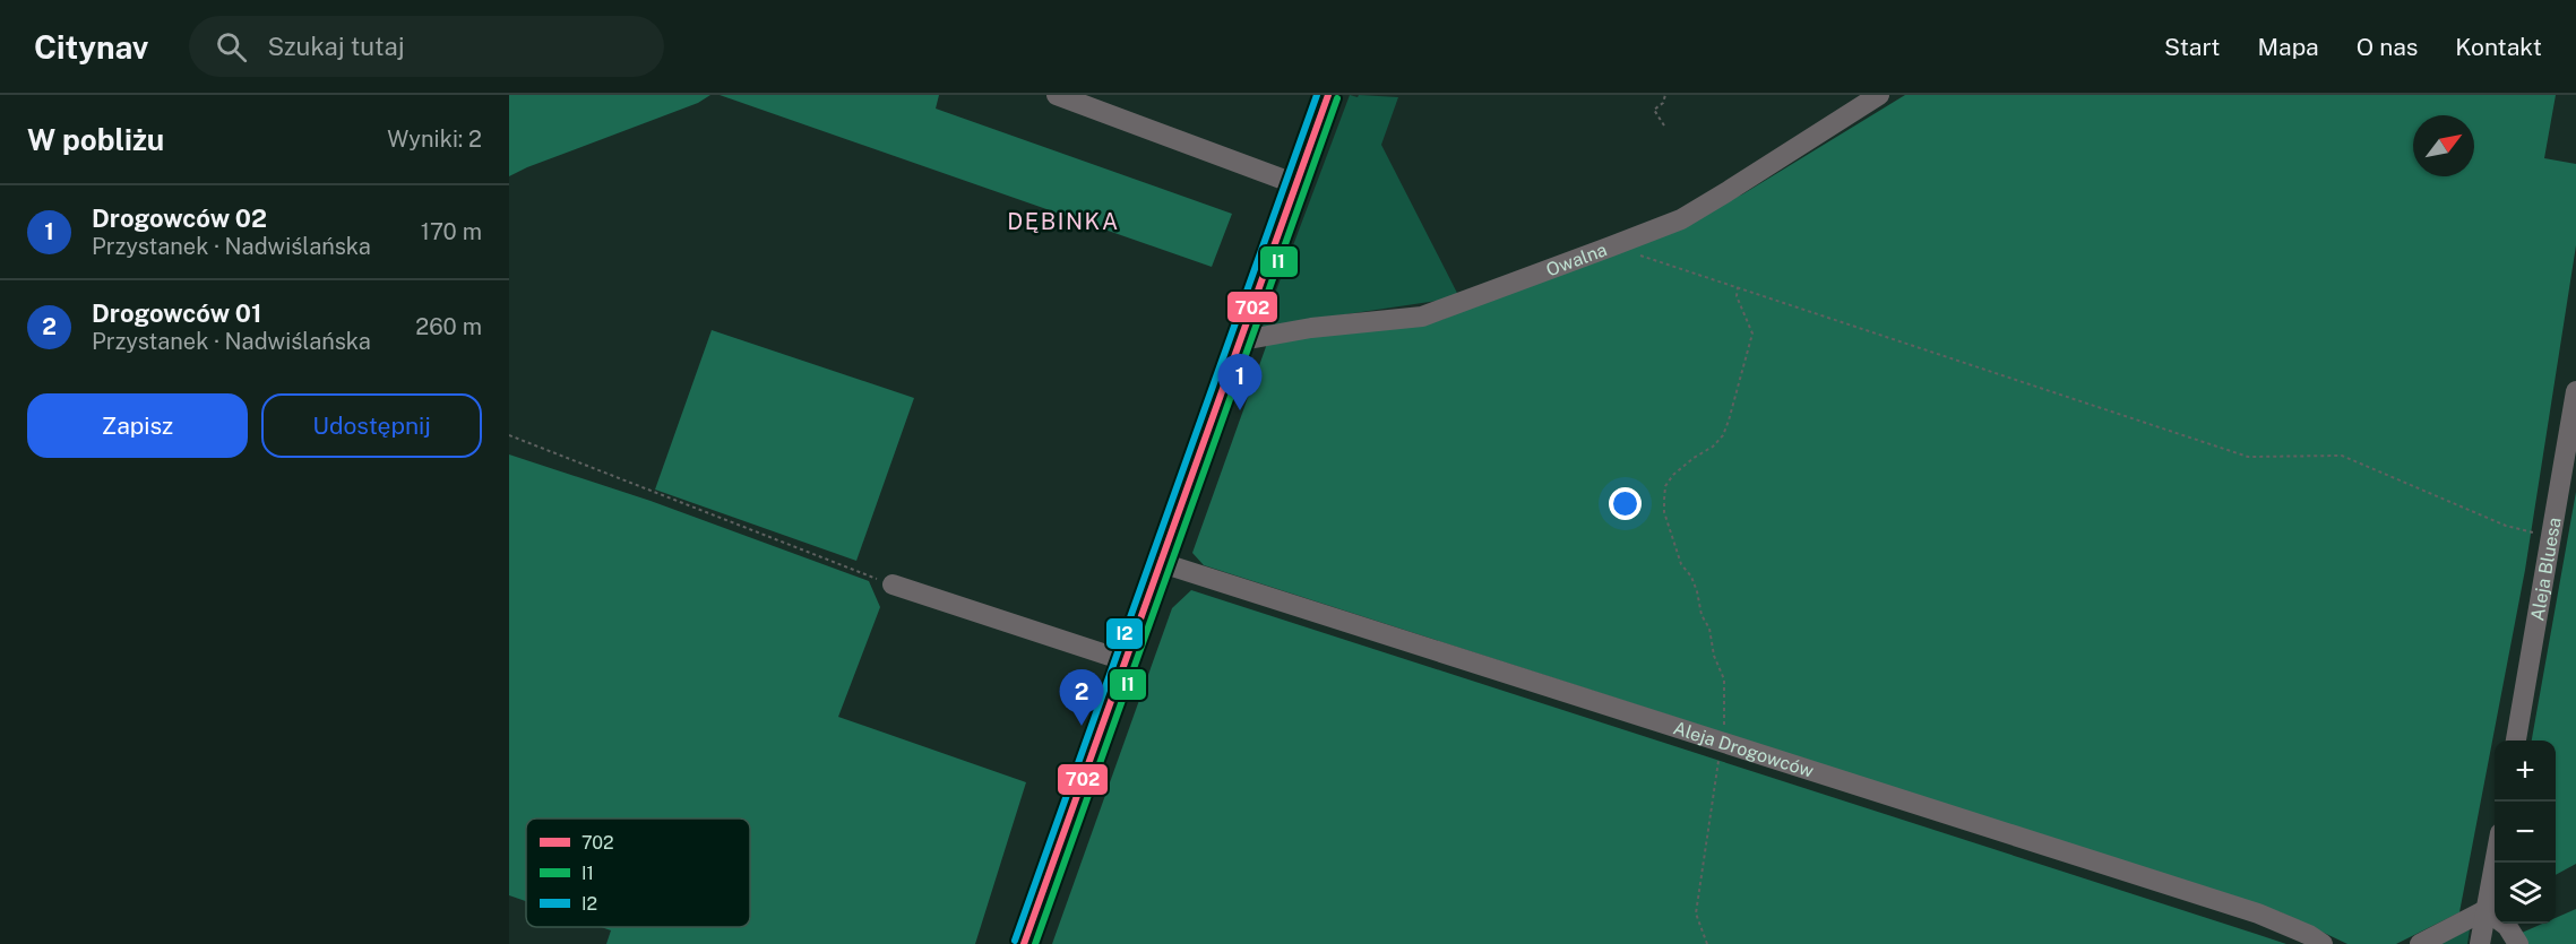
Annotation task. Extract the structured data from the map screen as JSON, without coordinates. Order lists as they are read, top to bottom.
{
  "streets": {
    "street": ["Owalna", "Aleja Bluesa", "Aleja Drogowców"]
  },
  "districts": ["DĘBINKA"],
  "lines": ["transit line 702", "transit line I2", "transit line I1"],
  "legend": ["702", "I1", "I2"],
  "north": "top right",
  "page": {
    "header": "Citynav",
    "search": "Szukaj tutaj",
    "nav": [
      "Start",
      "Mapa",
      "O nas",
      "Kontakt"
    ],
    "heading": ["W pobliżu", "Wyniki: 2"],
    "list": [
      {
        "mark": "1",
        "name": "Drogowców 02",
        "note": "Przystanek · Nadwiślańska",
        "value": "170 m"
      },
      {
        "mark": "2",
        "name": "Drogowców 01",
        "note": "Przystanek · Nadwiślańska",
        "value": "260 m"
      }
    ],
    "pins": ["1", "2"],
    "buttons": ["Zapisz", "Udostępnij"],
    "map_buttons": ["+", "−"]
  }
}
